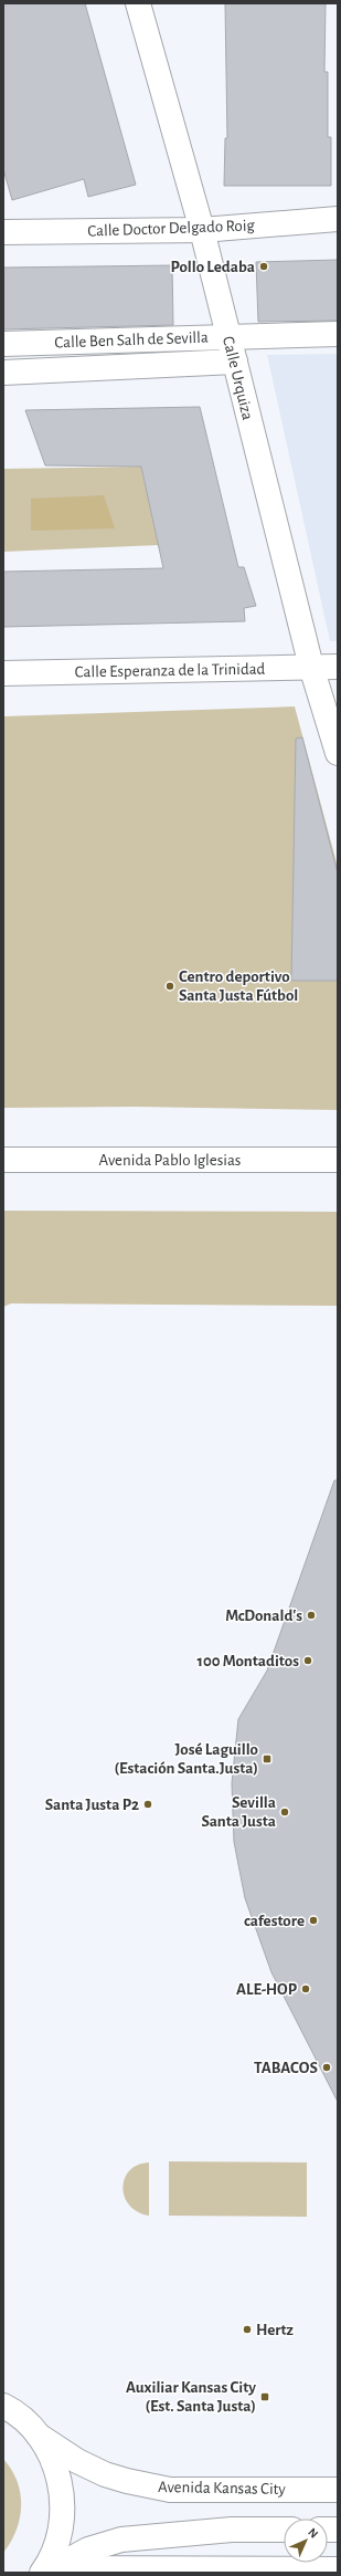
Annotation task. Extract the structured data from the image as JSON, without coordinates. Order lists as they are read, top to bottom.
{
  "streets": {
    "street": [
      "Calle Doctor Delgado Roig",
      "Calle Ben Salh de Sevilla",
      "Calle Urquiza",
      "Calle Esperanza de la Trinidad",
      "Avenida Pablo Iglesias",
      "Avenida Kansas City"
    ]
  },
  "crossings": [
    ["Calle Doctor Delgado Roig", "Calle Urquiza"],
    ["Calle Ben Salh de Sevilla", "Calle Urquiza"],
    ["Calle Urquiza", "Calle Esperanza de la Trinidad"]
  ],
  "places": {
    "other": [
      "Pollo Ledaba",
      "Centro deportivo Santa Justa Fútbol",
      "McDonald's",
      "100 Montaditos",
      "Santa Justa P2",
      "Sevilla Santa Justa",
      "cafestore",
      "ALE-HOP",
      "TABACOS",
      "Hertz"
    ],
    "transit": ["José Laguillo (Estación Santa.Justa)", "Auxiliar Kansas City (Est. Santa Justa)"]
  },
  "north": "top right"
}
